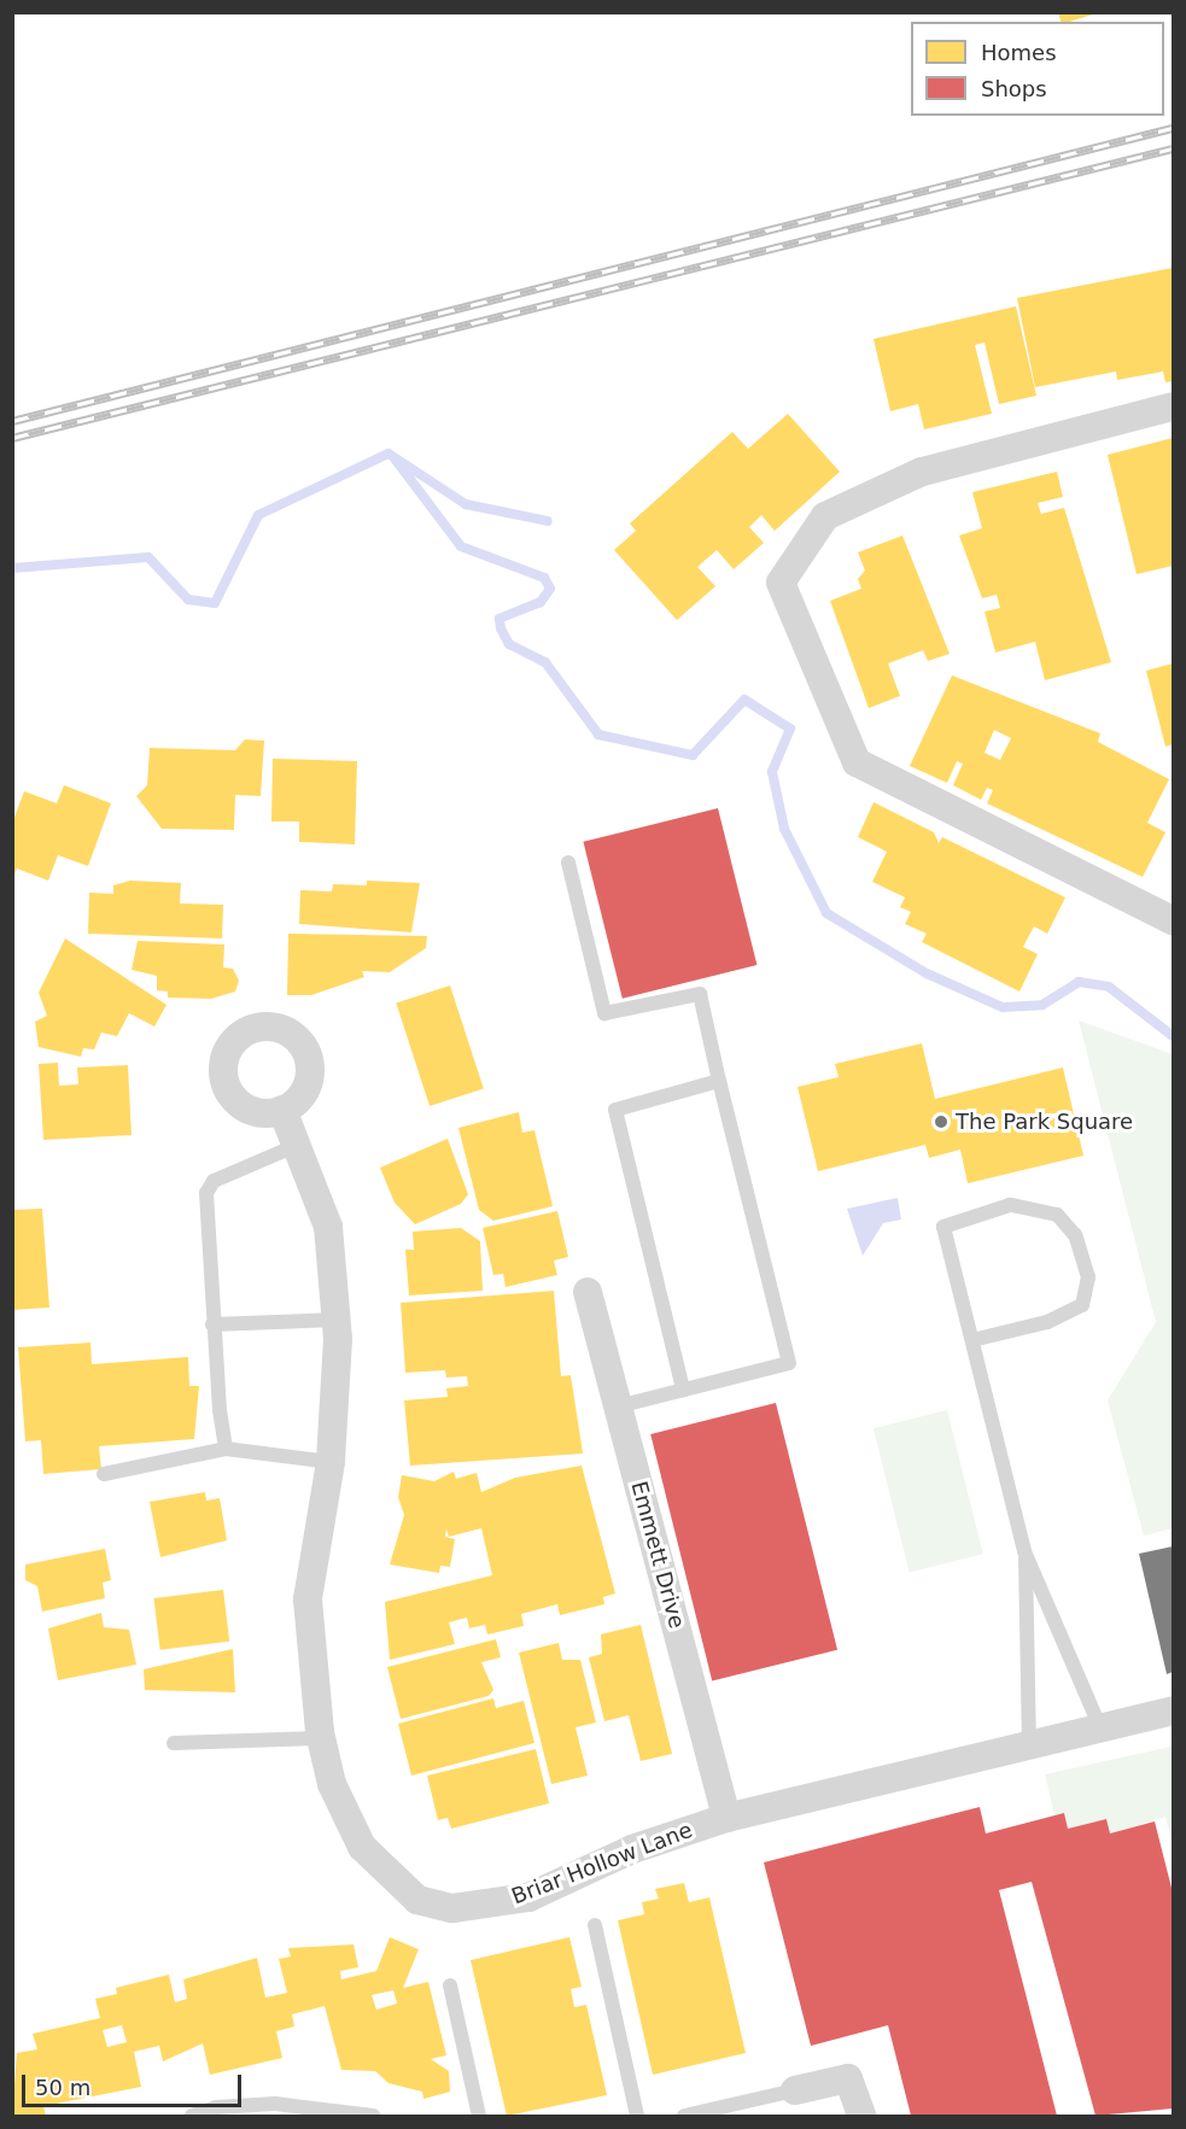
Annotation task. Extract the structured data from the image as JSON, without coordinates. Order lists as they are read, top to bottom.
{
  "streets": {
    "street": ["Emmett Drive", "Briar Hollow Lane"]
  },
  "crossings": [
    ["Emmett Drive", "Briar Hollow Lane"]
  ],
  "places": ["The Park Square"],
  "legend": ["Homes", "Shops"],
  "scale_bar": "50 m"
}
